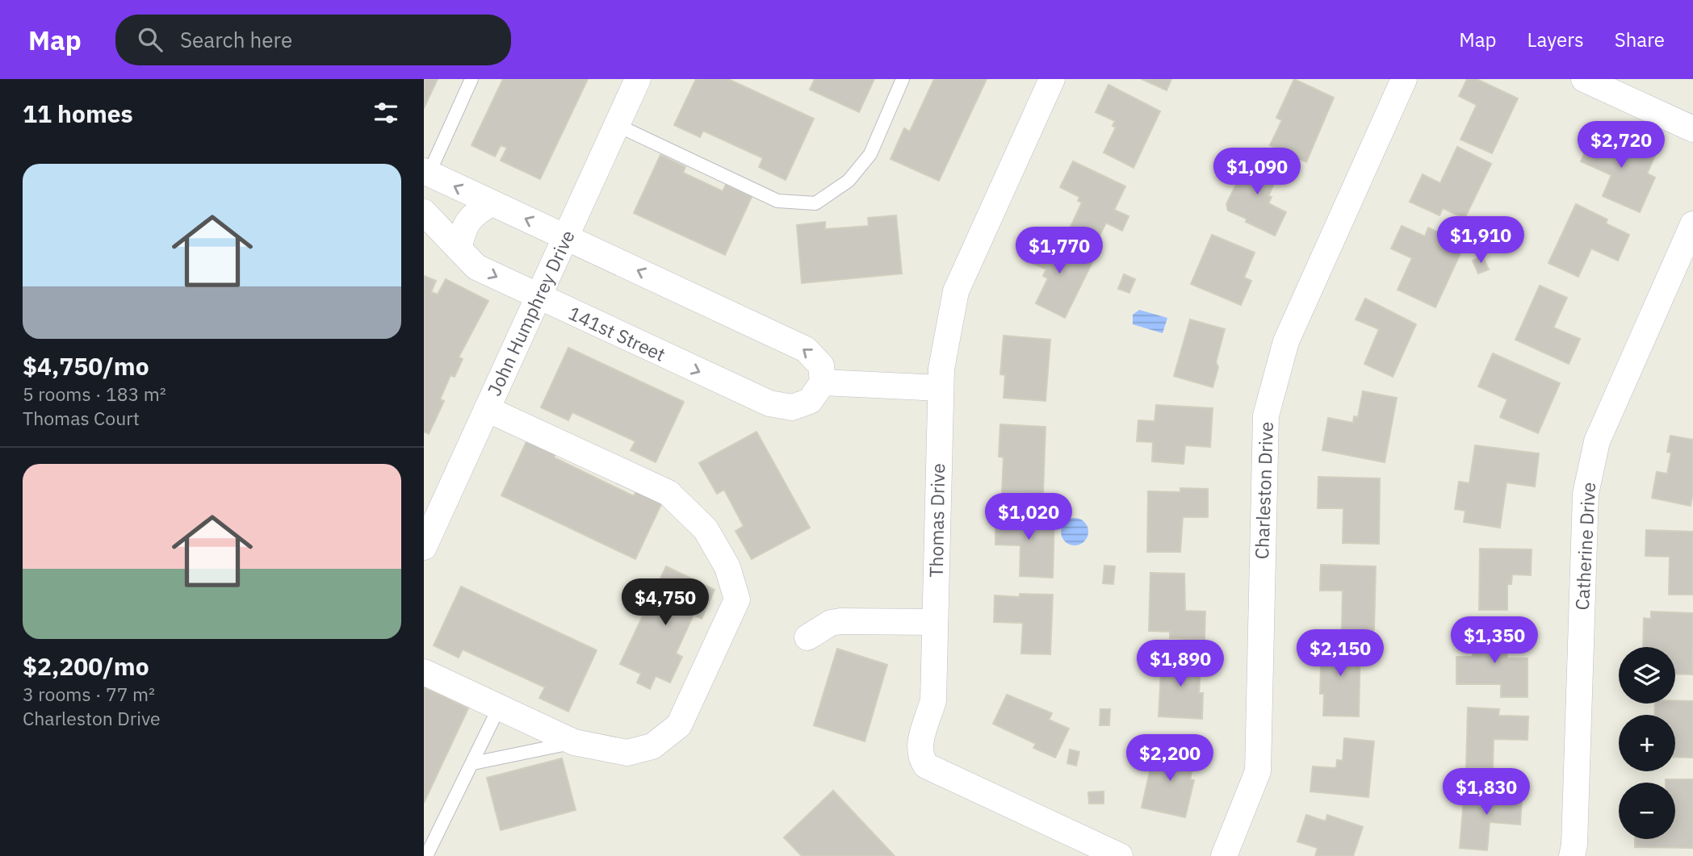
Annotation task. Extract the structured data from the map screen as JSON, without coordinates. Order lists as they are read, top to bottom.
{
  "streets": {
    "street": [
      "John Humphrey Drive",
      "141st Street",
      "Charleston Drive",
      "Thomas Drive",
      "Catherine Drive"
    ]
  },
  "crossings": [
    ["John Humphrey Drive", "141st Street"]
  ],
  "page": {
    "header": "Map",
    "search": "Search here",
    "nav": ["Map", "Layers", "Share"],
    "heading": "11 homes",
    "price": [
      "$2,720",
      "$1,090",
      "$1,910",
      "$1,770",
      "$1,020",
      "$4,750",
      "$1,350",
      "$2,150",
      "$1,890",
      "$2,200",
      "$1,830"
    ],
    "list": [
      {
        "name": "$4,750/mo",
        "note": "5 rooms · 183 m² · Thomas Court"
      },
      {
        "name": "$2,200/mo",
        "note": "3 rooms · 77 m² · Charleston Drive"
      }
    ],
    "map_buttons": ["+", "−"]
  }
}
